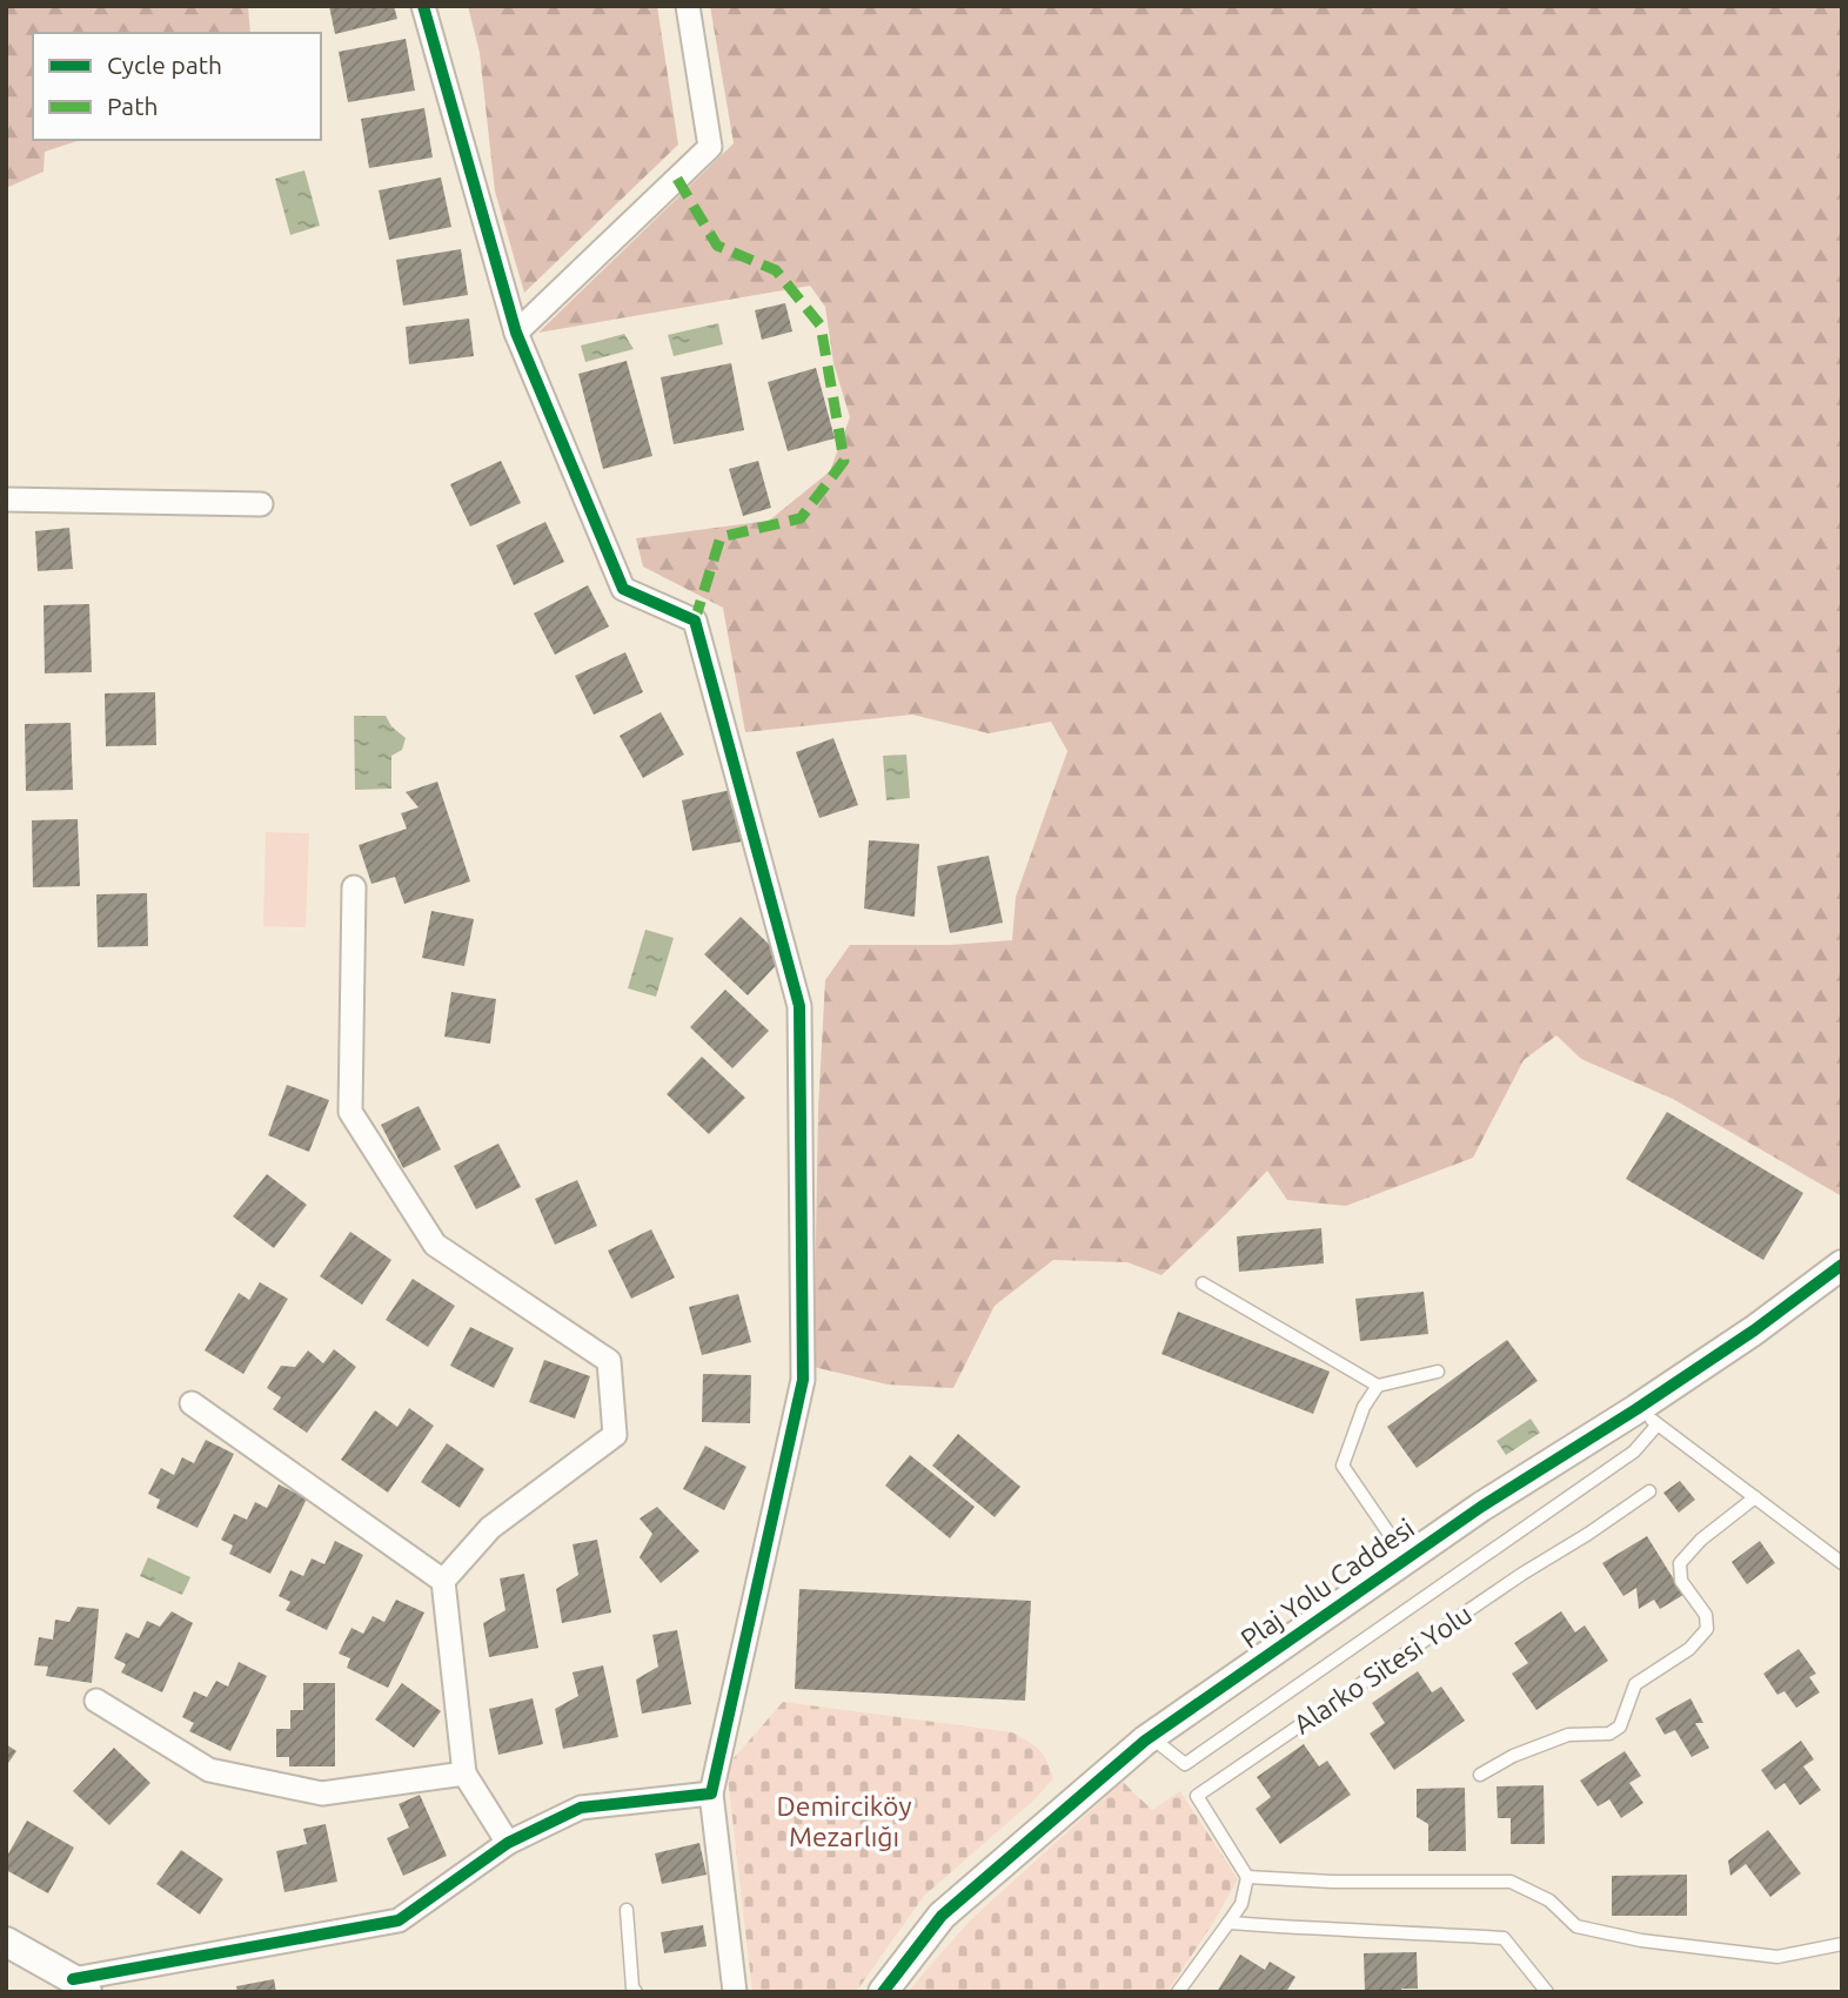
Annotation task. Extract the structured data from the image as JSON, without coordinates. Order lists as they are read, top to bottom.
{
  "streets": {
    "street": ["Plaj Yolu Caddesi"],
    "lane": ["Alarko Sitesi Yolu"]
  },
  "parks": ["Demirciköy Mezarlığı"],
  "legend": ["Cycle path", "Path"]
}
